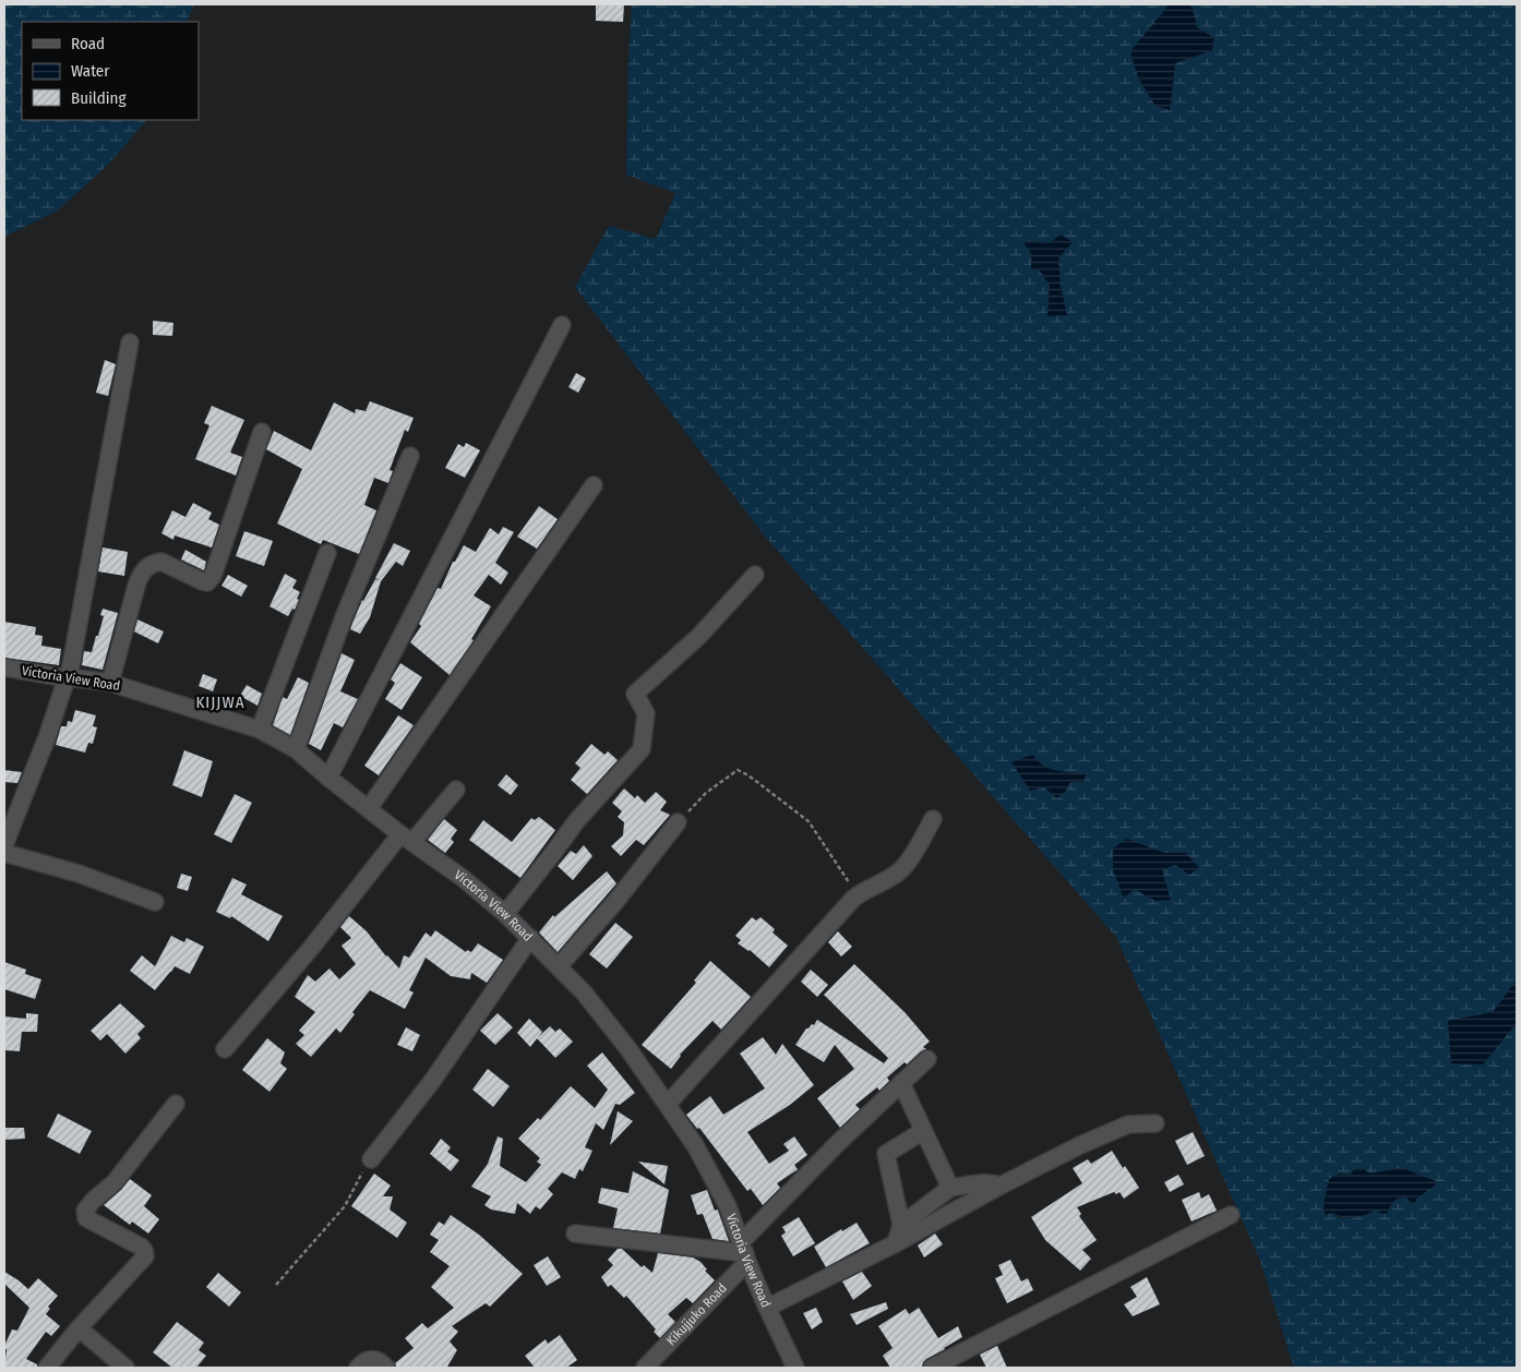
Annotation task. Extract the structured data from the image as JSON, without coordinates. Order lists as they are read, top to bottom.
{
  "streets": {
    "street": ["Victoria View Road", "Kikujjuko Road"]
  },
  "crossings": [
    ["Victoria View Road", "Kikujjuko Road"]
  ],
  "districts": ["KIJJWA"],
  "legend": ["Road", "Water", "Building"]
}
